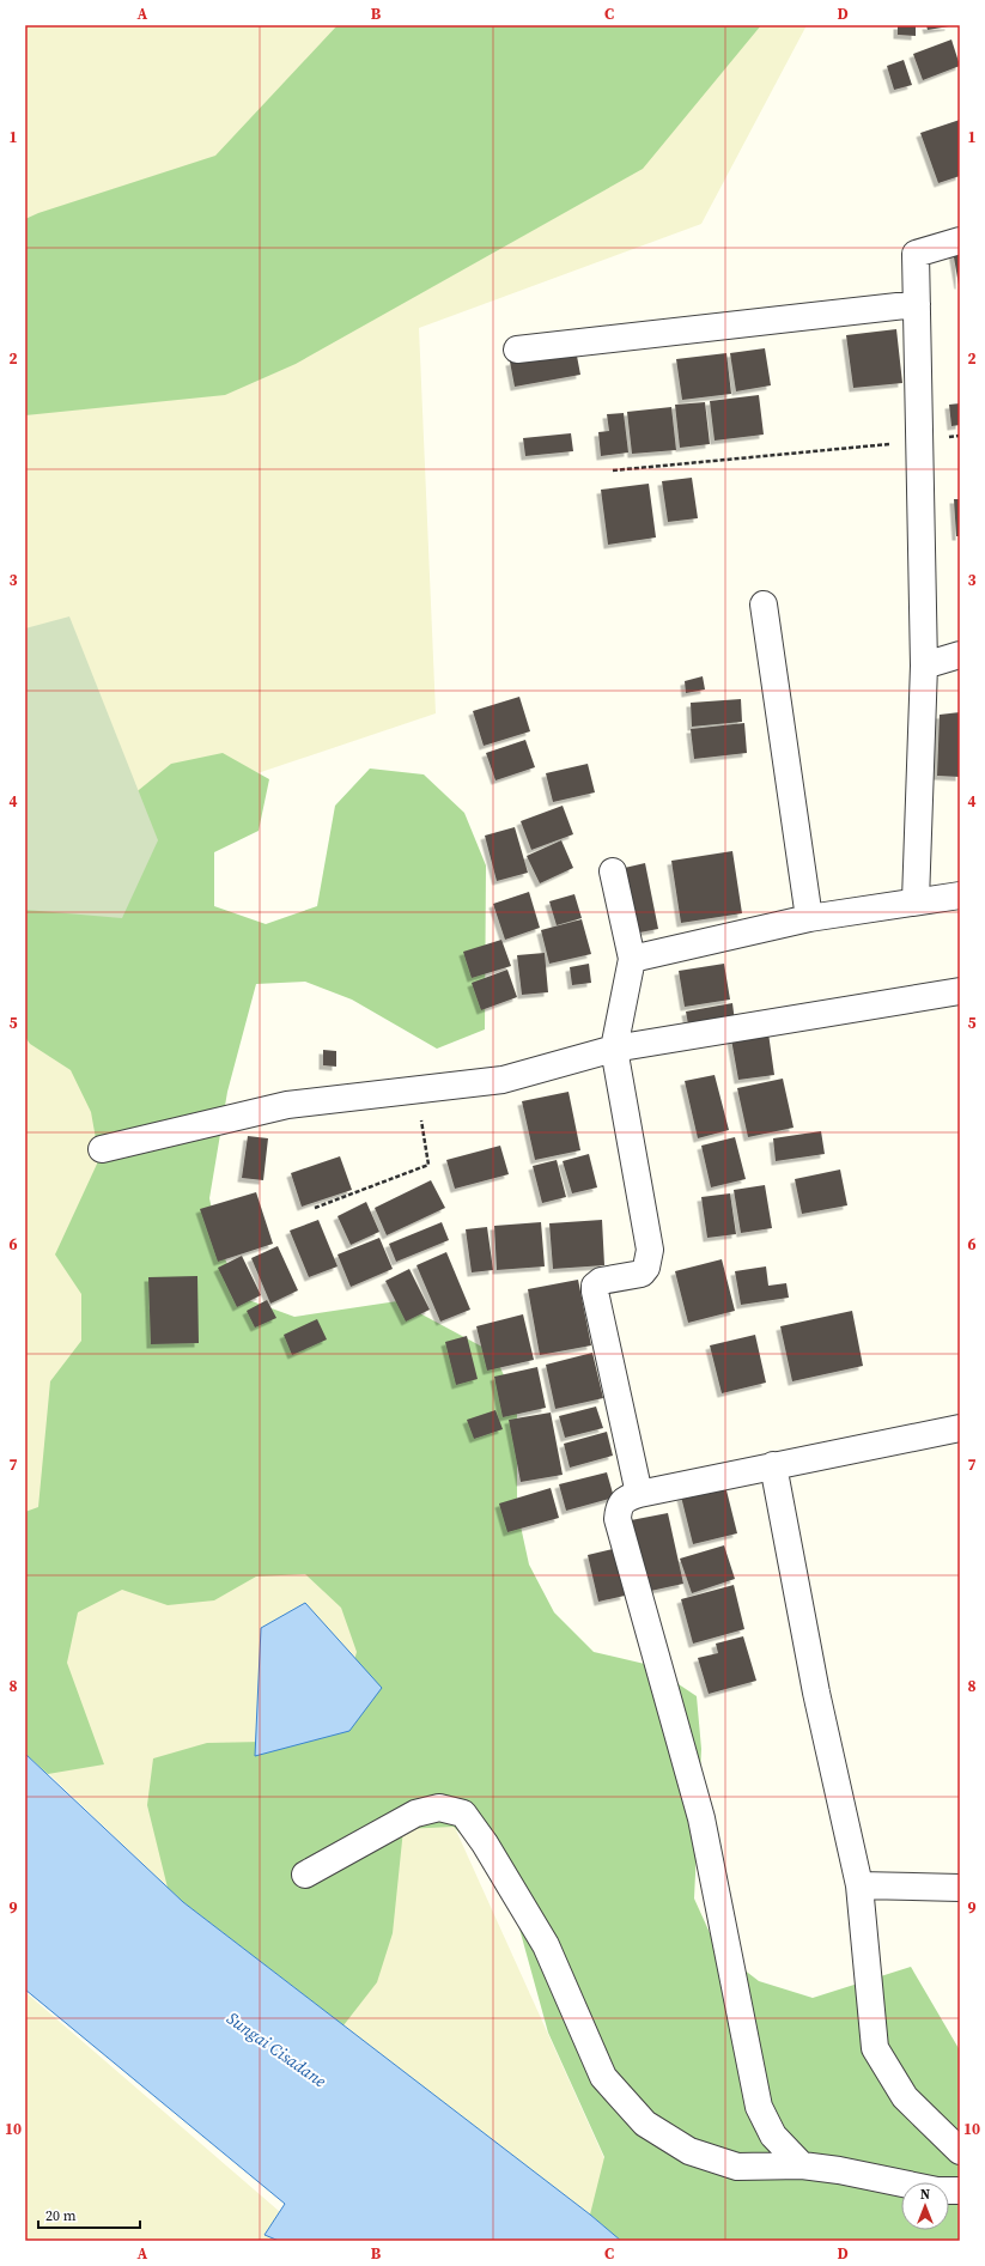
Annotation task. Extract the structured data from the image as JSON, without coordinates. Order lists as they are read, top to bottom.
{
  "water": ["Sungai Cisadane"],
  "scale_bar": "20 m",
  "north": "top",
  "grid": {
    "columns": [
      "A",
      "B",
      "C",
      "D"
    ],
    "rows": [
      "1",
      "2",
      "3",
      "4",
      "5",
      "6",
      "7",
      "8",
      "9",
      "10"
    ]
  }
}
